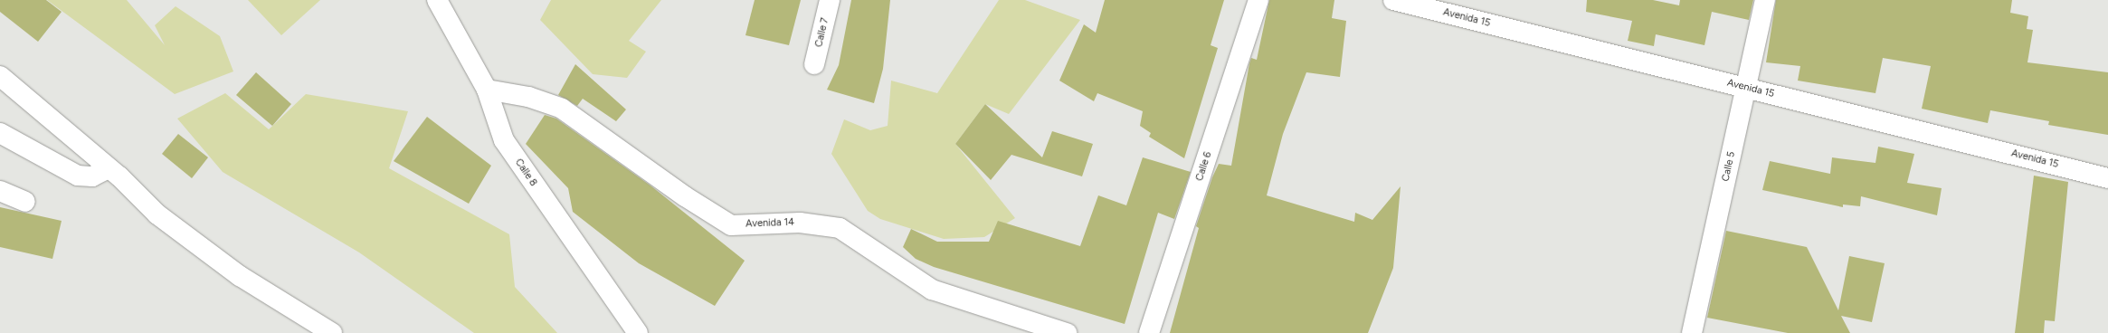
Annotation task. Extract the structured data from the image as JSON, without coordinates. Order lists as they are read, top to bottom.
{
  "streets": {
    "street": [
      "Avenida 15",
      "Calle 7",
      "Calle 6",
      "Calle 5",
      "Calle 8",
      "Avenida 14"
    ]
  },
  "crossings": [
    ["Avenida 15", "Calle 5"],
    ["Calle 8", "Avenida 14"]
  ]
}
